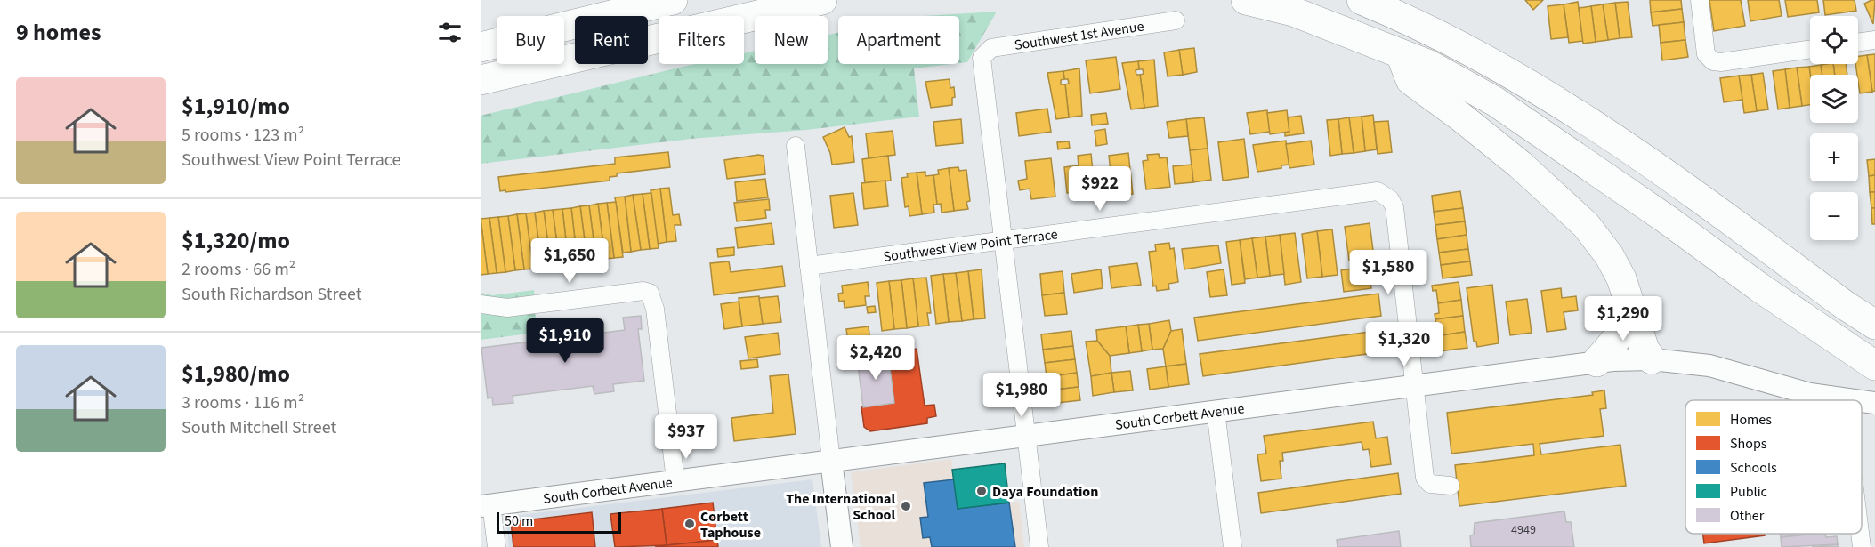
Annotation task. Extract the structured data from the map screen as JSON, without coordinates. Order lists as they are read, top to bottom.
{
  "streets": {
    "street": ["Southwest 1st Avenue", "Southwest View Point Terrace", "South Corbett Avenue"]
  },
  "crossings": [
    ["Southwest 1st Avenue", "Southwest View Point Terrace"],
    ["Southwest View Point Terrace", "South Corbett Avenue"]
  ],
  "places": ["Daya Foundation", "The International School", "Corbett Taphouse"],
  "house_numbers": ["4949"],
  "legend": [
    "Homes",
    "Shops",
    "Schools",
    "Public",
    "Other"
  ],
  "scale_bar": "50 m",
  "page": {
    "heading": "9 homes",
    "map_buttons": ["+", "−"],
    "chip": [
      "Buy",
      "Rent",
      "Filters",
      "New",
      "Apartment"
    ],
    "list": [
      {
        "name": "$1,910/mo",
        "note": "5 rooms · 123 m² · Southwest View Point Terrace"
      },
      {
        "name": "$1,320/mo",
        "note": "2 rooms · 66 m² · South Richardson Street"
      },
      {
        "name": "$1,980/mo",
        "note": "3 rooms · 116 m² · South Mitchell Street"
      }
    ],
    "price": [
      "$922",
      "$1,650",
      "$1,580",
      "$1,290",
      "$1,910",
      "$1,320",
      "$2,420",
      "$1,980",
      "$937"
    ],
    "scale": "50 m"
  }
}
